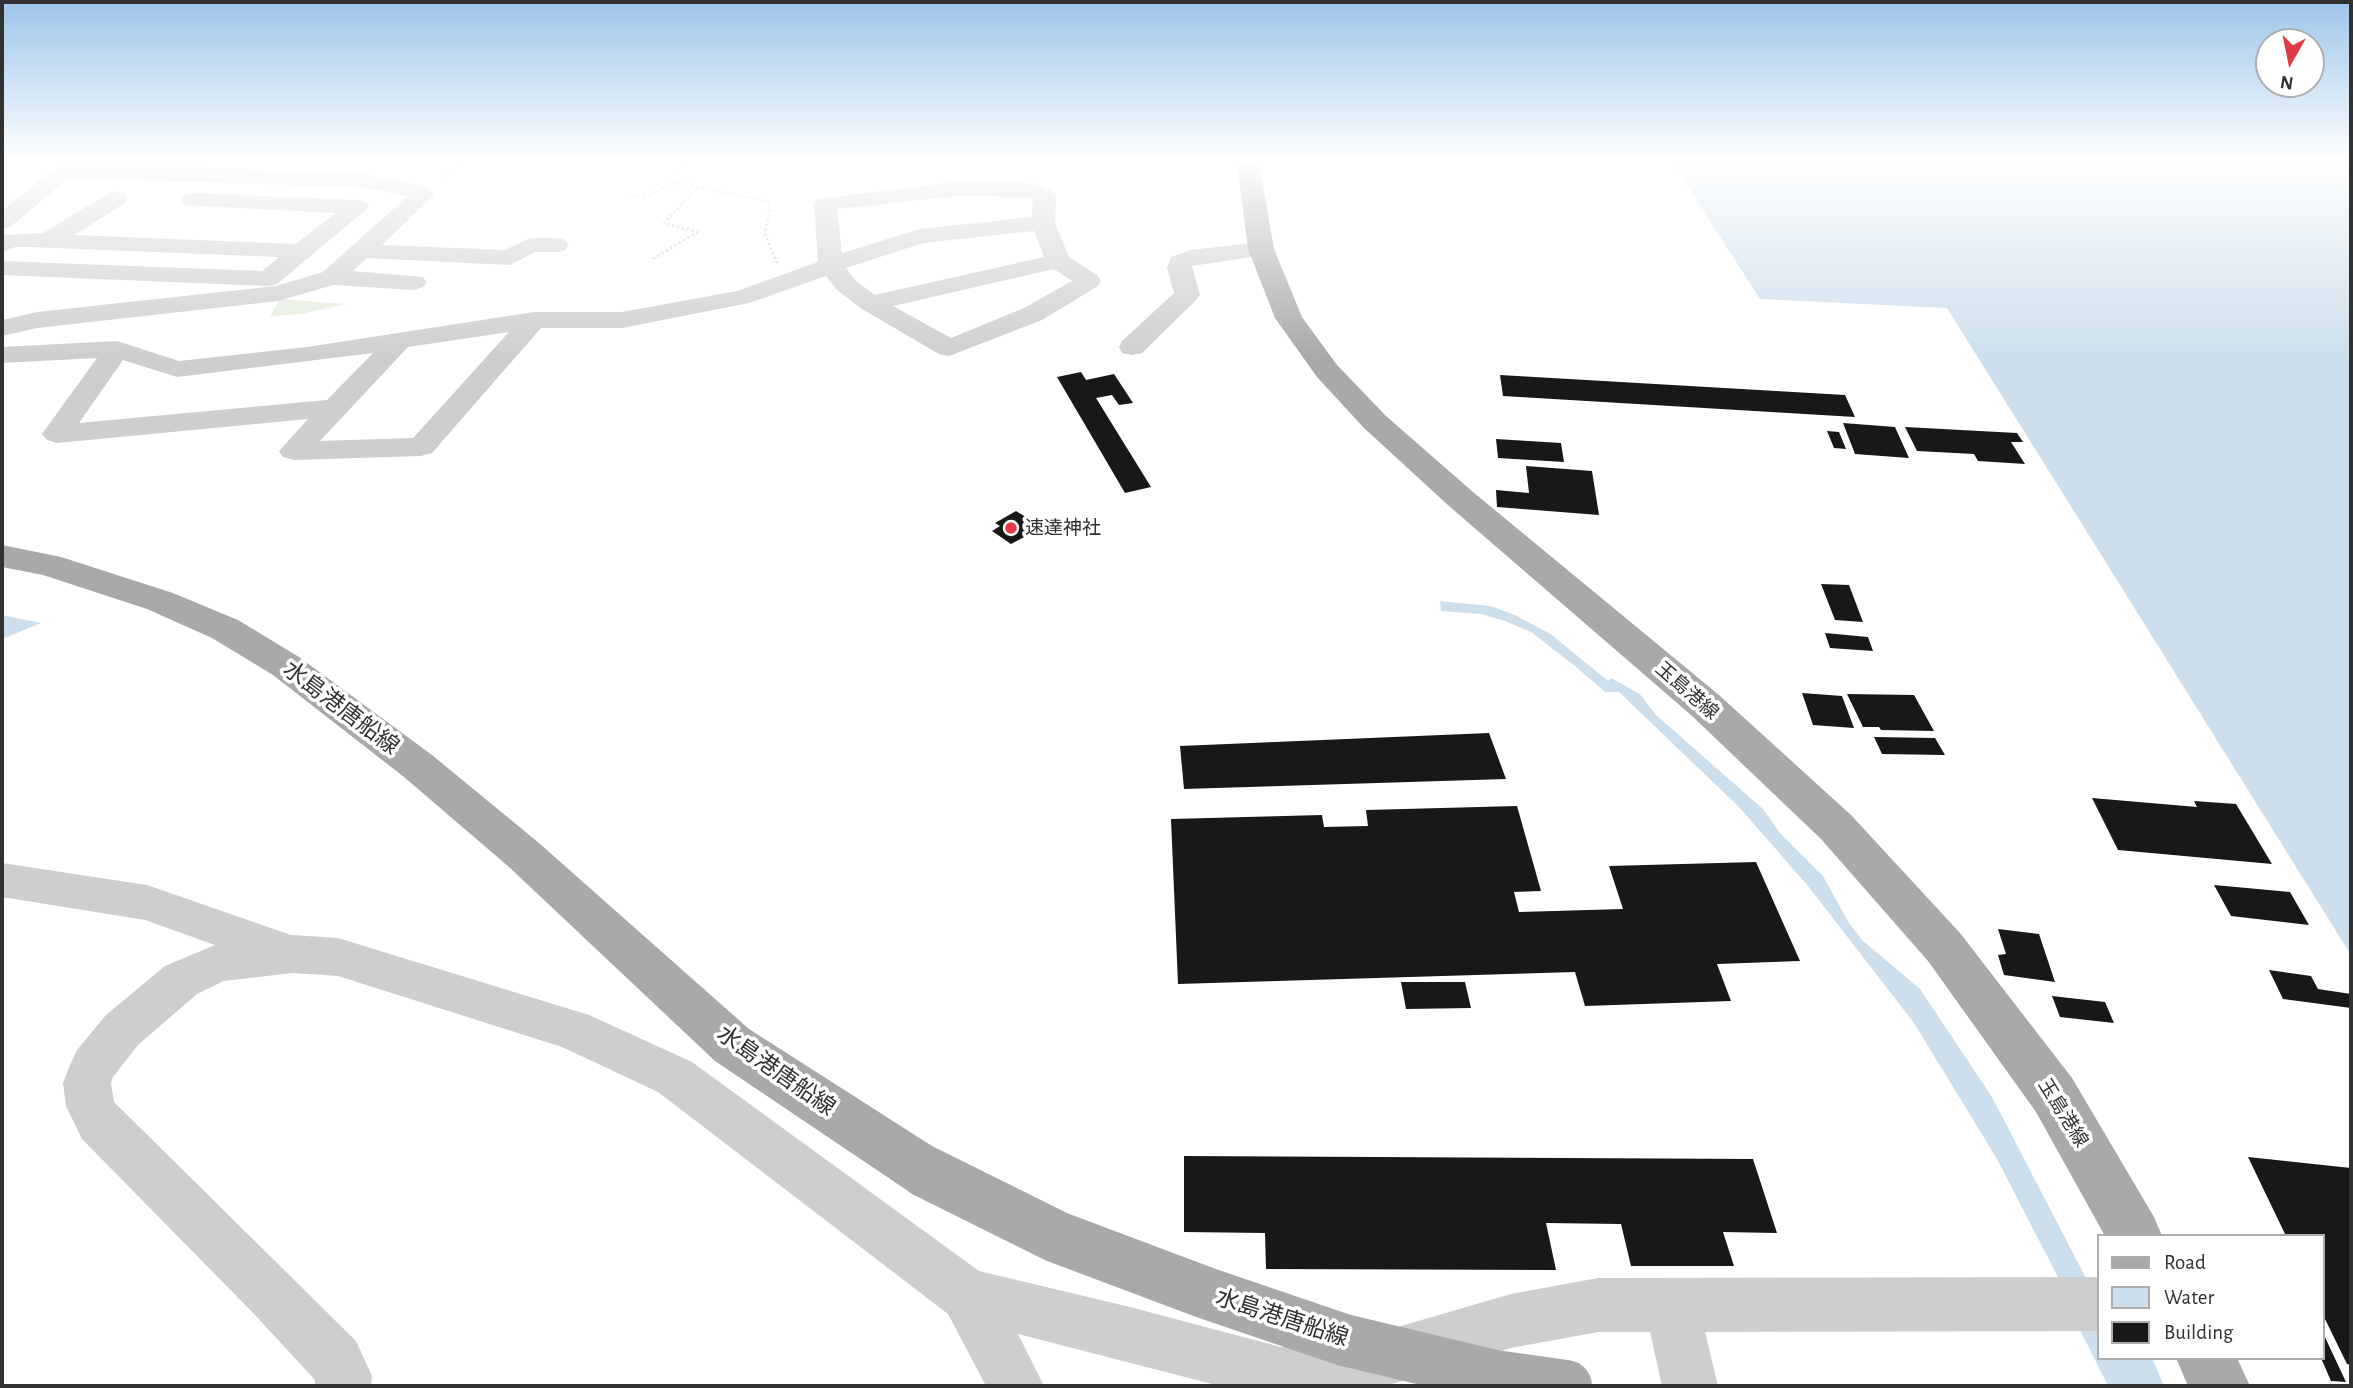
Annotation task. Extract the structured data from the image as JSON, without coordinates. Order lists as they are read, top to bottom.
{
  "streets": {
    "main road": ["玉島港線", "水島港唐船線"]
  },
  "places": ["速達神社"],
  "legend": ["Road", "Water", "Building"],
  "north": "bottom"
}
